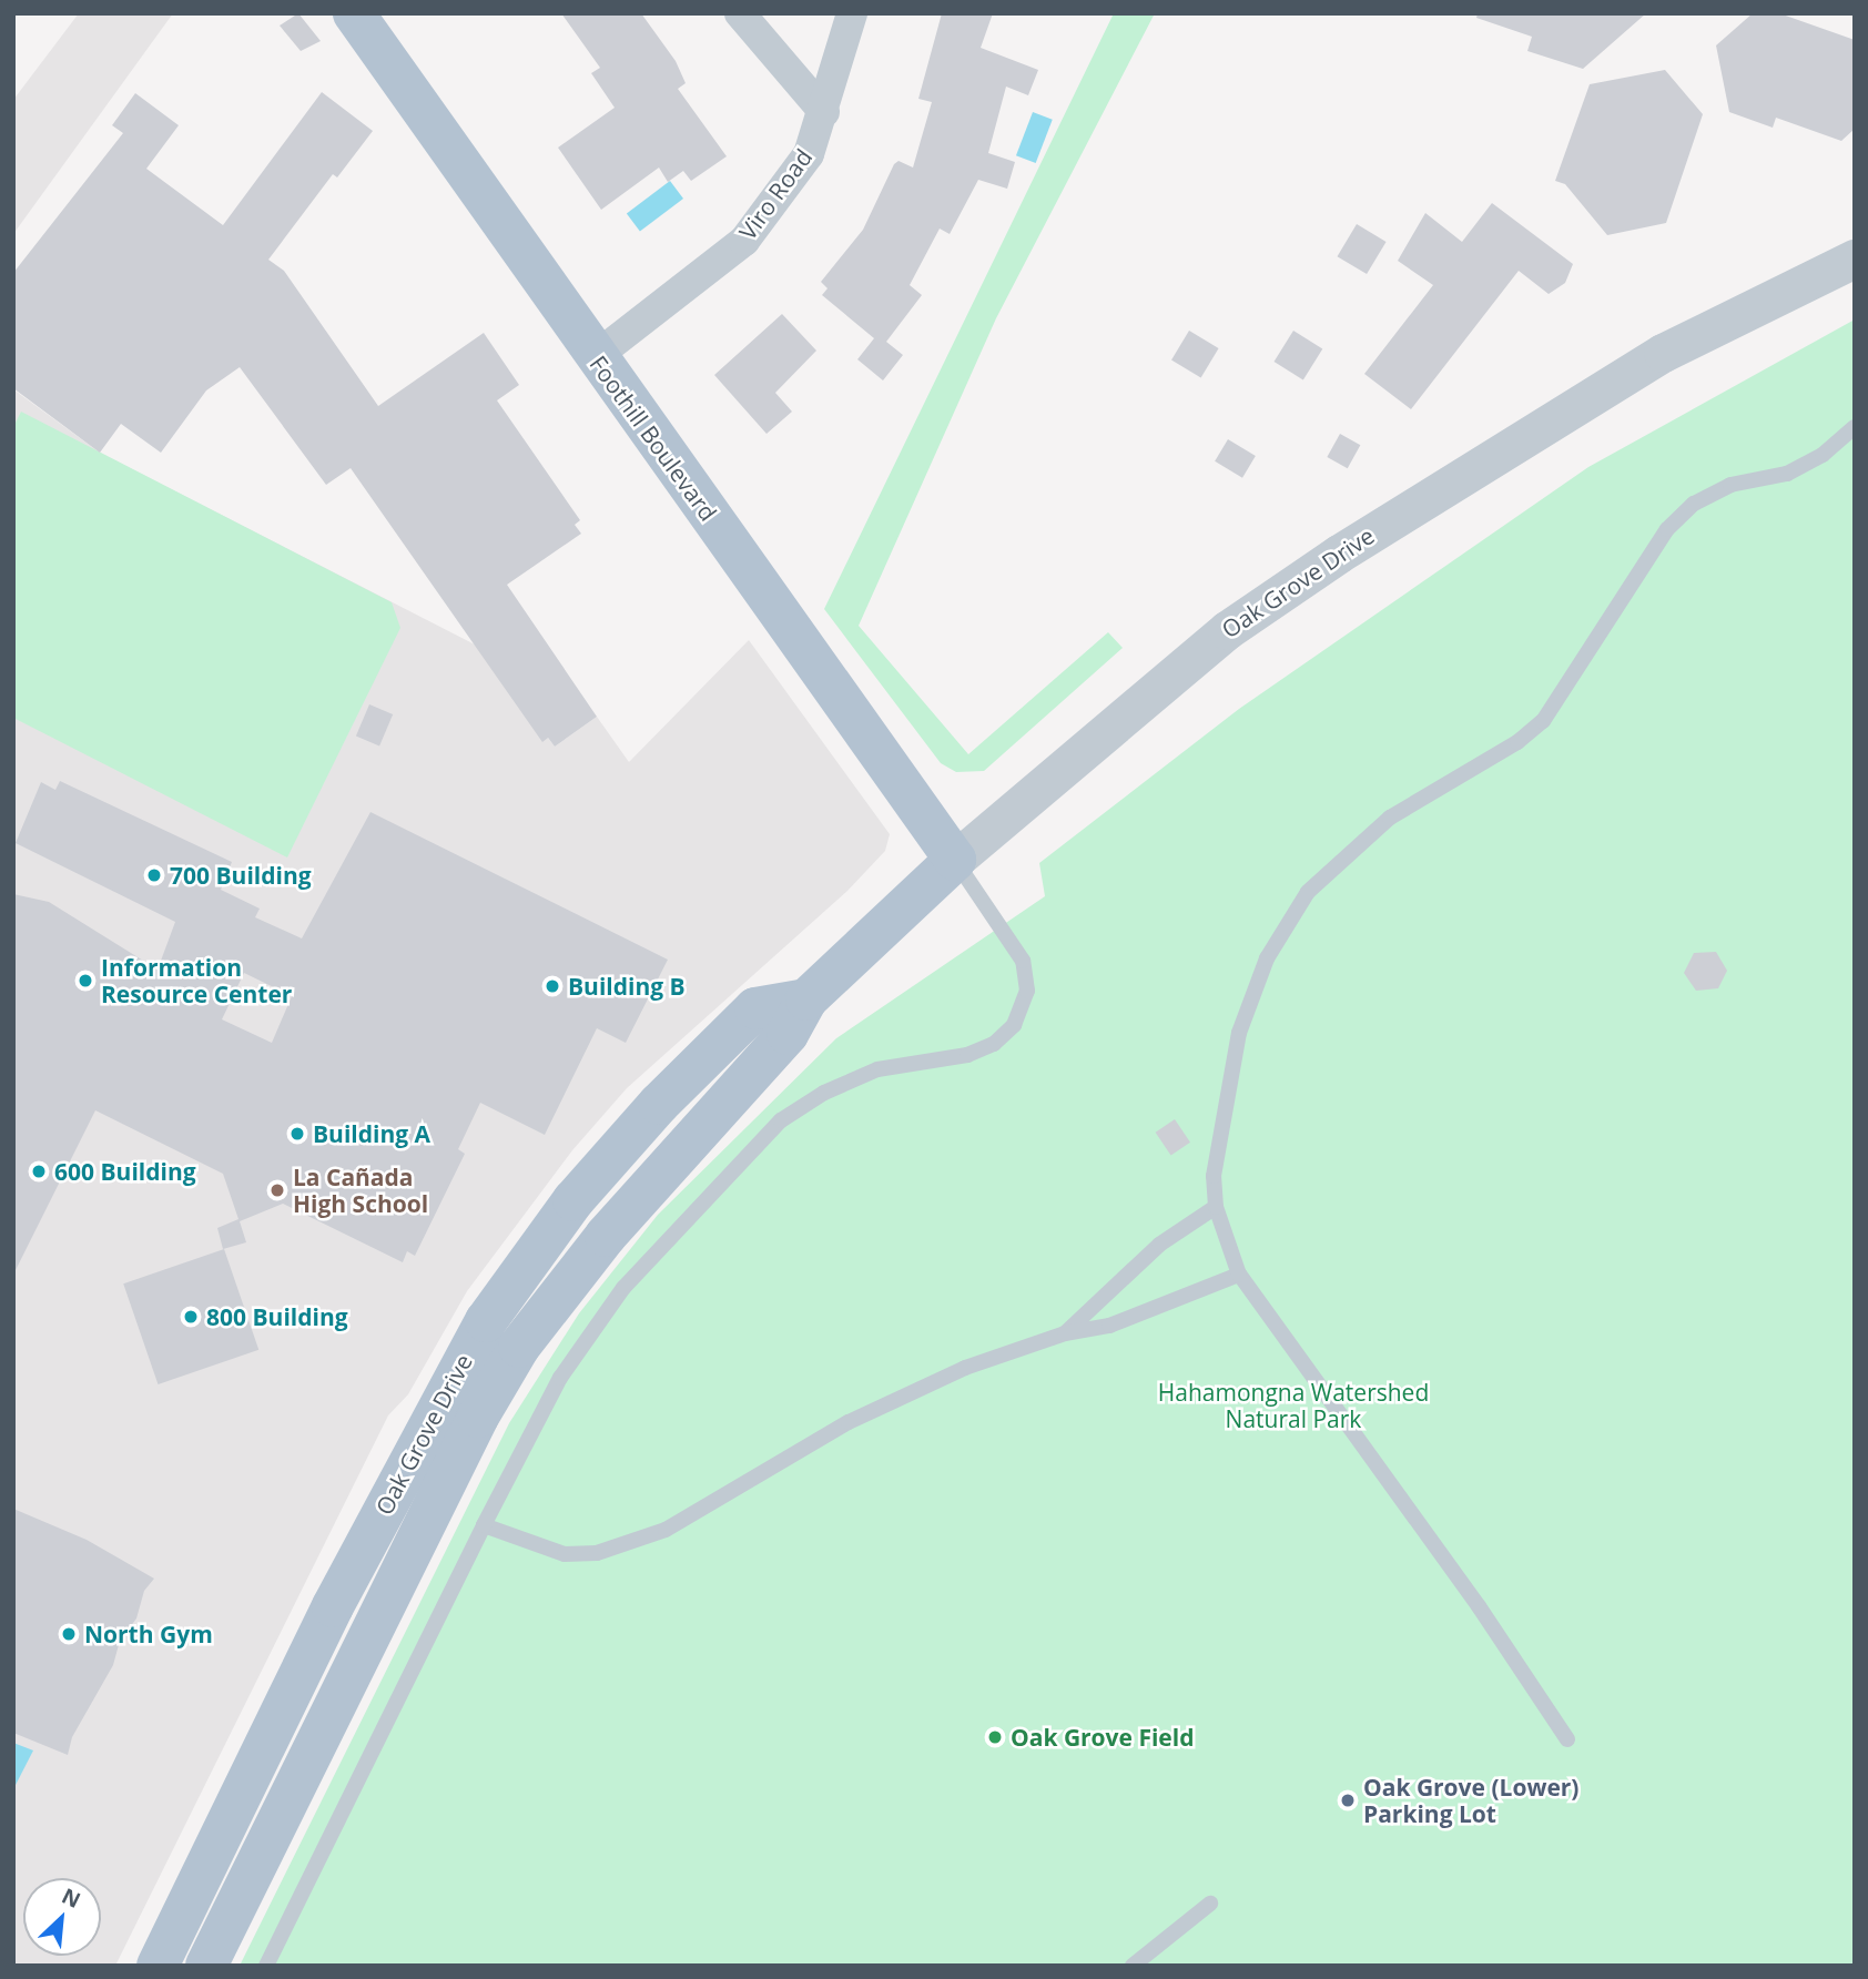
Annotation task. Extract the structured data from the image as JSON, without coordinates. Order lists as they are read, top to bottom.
{
  "streets": {
    "main road": ["Foothill Boulevard", "Oak Grove Drive"],
    "street": ["Viro Road"]
  },
  "crossings": [
    ["Viro Road", "Foothill Boulevard"],
    ["Foothill Boulevard", "Oak Grove Drive"]
  ],
  "parks": ["Hahamongna Watershed Natural Park"],
  "places": [
    "700 Building",
    "Information Resource Center",
    "Building B",
    "Building A",
    "600 Building",
    "La Cañada High School",
    "800 Building",
    "North Gym",
    "Oak Grove Field",
    "Oak Grove (Lower) Parking Lot"
  ],
  "north": "top right"
}
